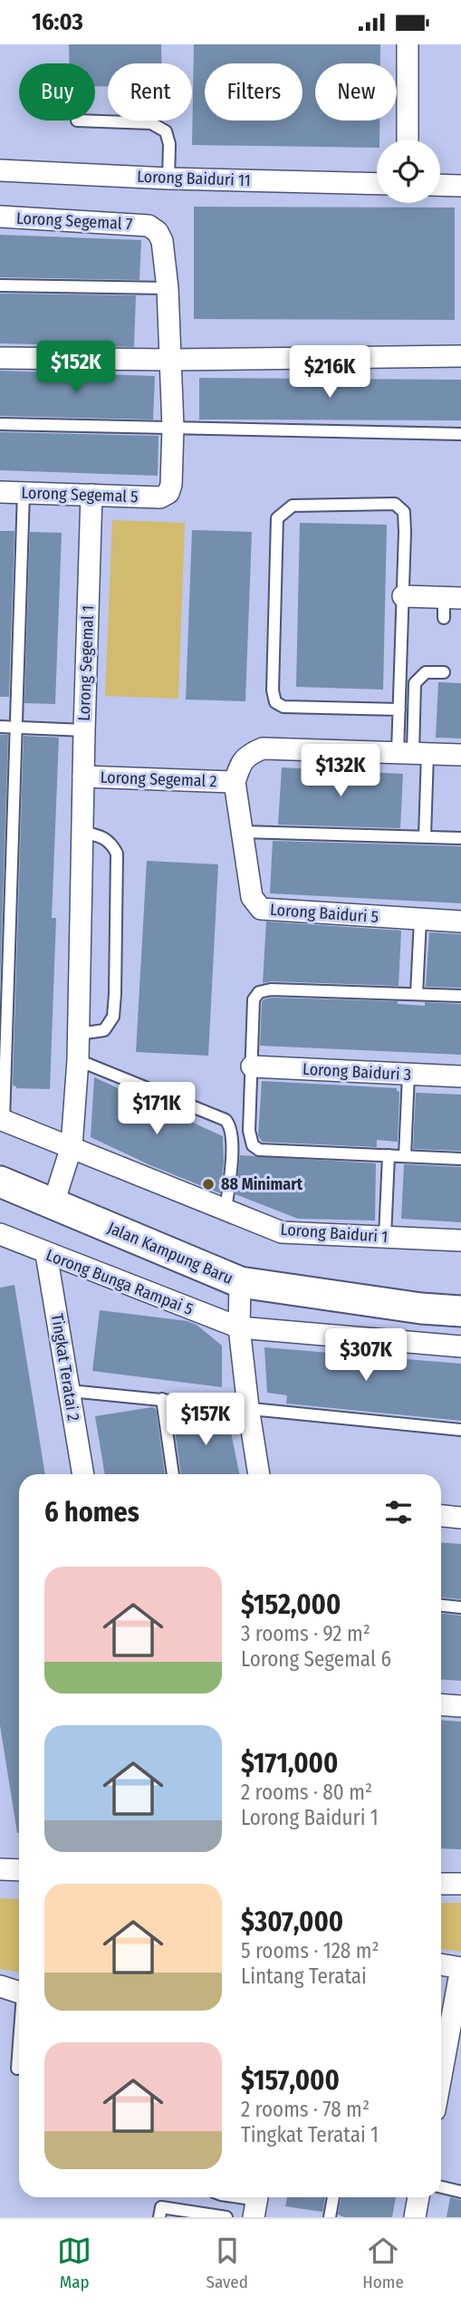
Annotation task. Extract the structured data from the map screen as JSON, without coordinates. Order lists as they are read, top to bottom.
{
  "streets": {
    "street": [
      "Lorong Baiduri 11",
      "Lorong Segemal 7",
      "Lorong Segemal 5",
      "Lorong Segemal 1",
      "Lorong Segemal 2",
      "Lorong Baiduri 5",
      "Lorong Baiduri 3",
      "Lorong Baiduri 1",
      "Jalan Kampung Baru",
      "Lorong Bunga Rampai 5",
      "Tingkat Teratai 2"
    ]
  },
  "crossings": [
    ["Lorong Segemal 5", "Lorong Segemal 1"],
    ["Lorong Segemal 1", "Lorong Segemal 2"],
    ["Lorong Segemal 1", "Lorong Baiduri 1"],
    ["Lorong Segemal 1", "Jalan Kampung Baru"],
    ["Lorong Segemal 2", "Lorong Baiduri 5"],
    ["Lorong Bunga Rampai 5", "Tingkat Teratai 2"]
  ],
  "places": ["88 Minimart"],
  "page": {
    "status": "16:03",
    "chip": [
      "Buy",
      "Rent",
      "Filters",
      "New"
    ],
    "price": [
      "$152K",
      "$216K",
      "$132K",
      "$171K",
      "$307K",
      "$157K"
    ],
    "heading": "6 homes",
    "list": [
      {
        "name": "$152,000",
        "note": "3 rooms · 92 m² · Lorong Segemal 6"
      },
      {
        "name": "$171,000",
        "note": "2 rooms · 80 m² · Lorong Baiduri 1"
      },
      {
        "name": "$307,000",
        "note": "5 rooms · 128 m² · Lintang Teratai"
      },
      {
        "name": "$157,000",
        "note": "2 rooms · 78 m² · Tingkat Teratai 1"
      }
    ],
    "tabs": ["Map", "Saved", "Home"]
  }
}
